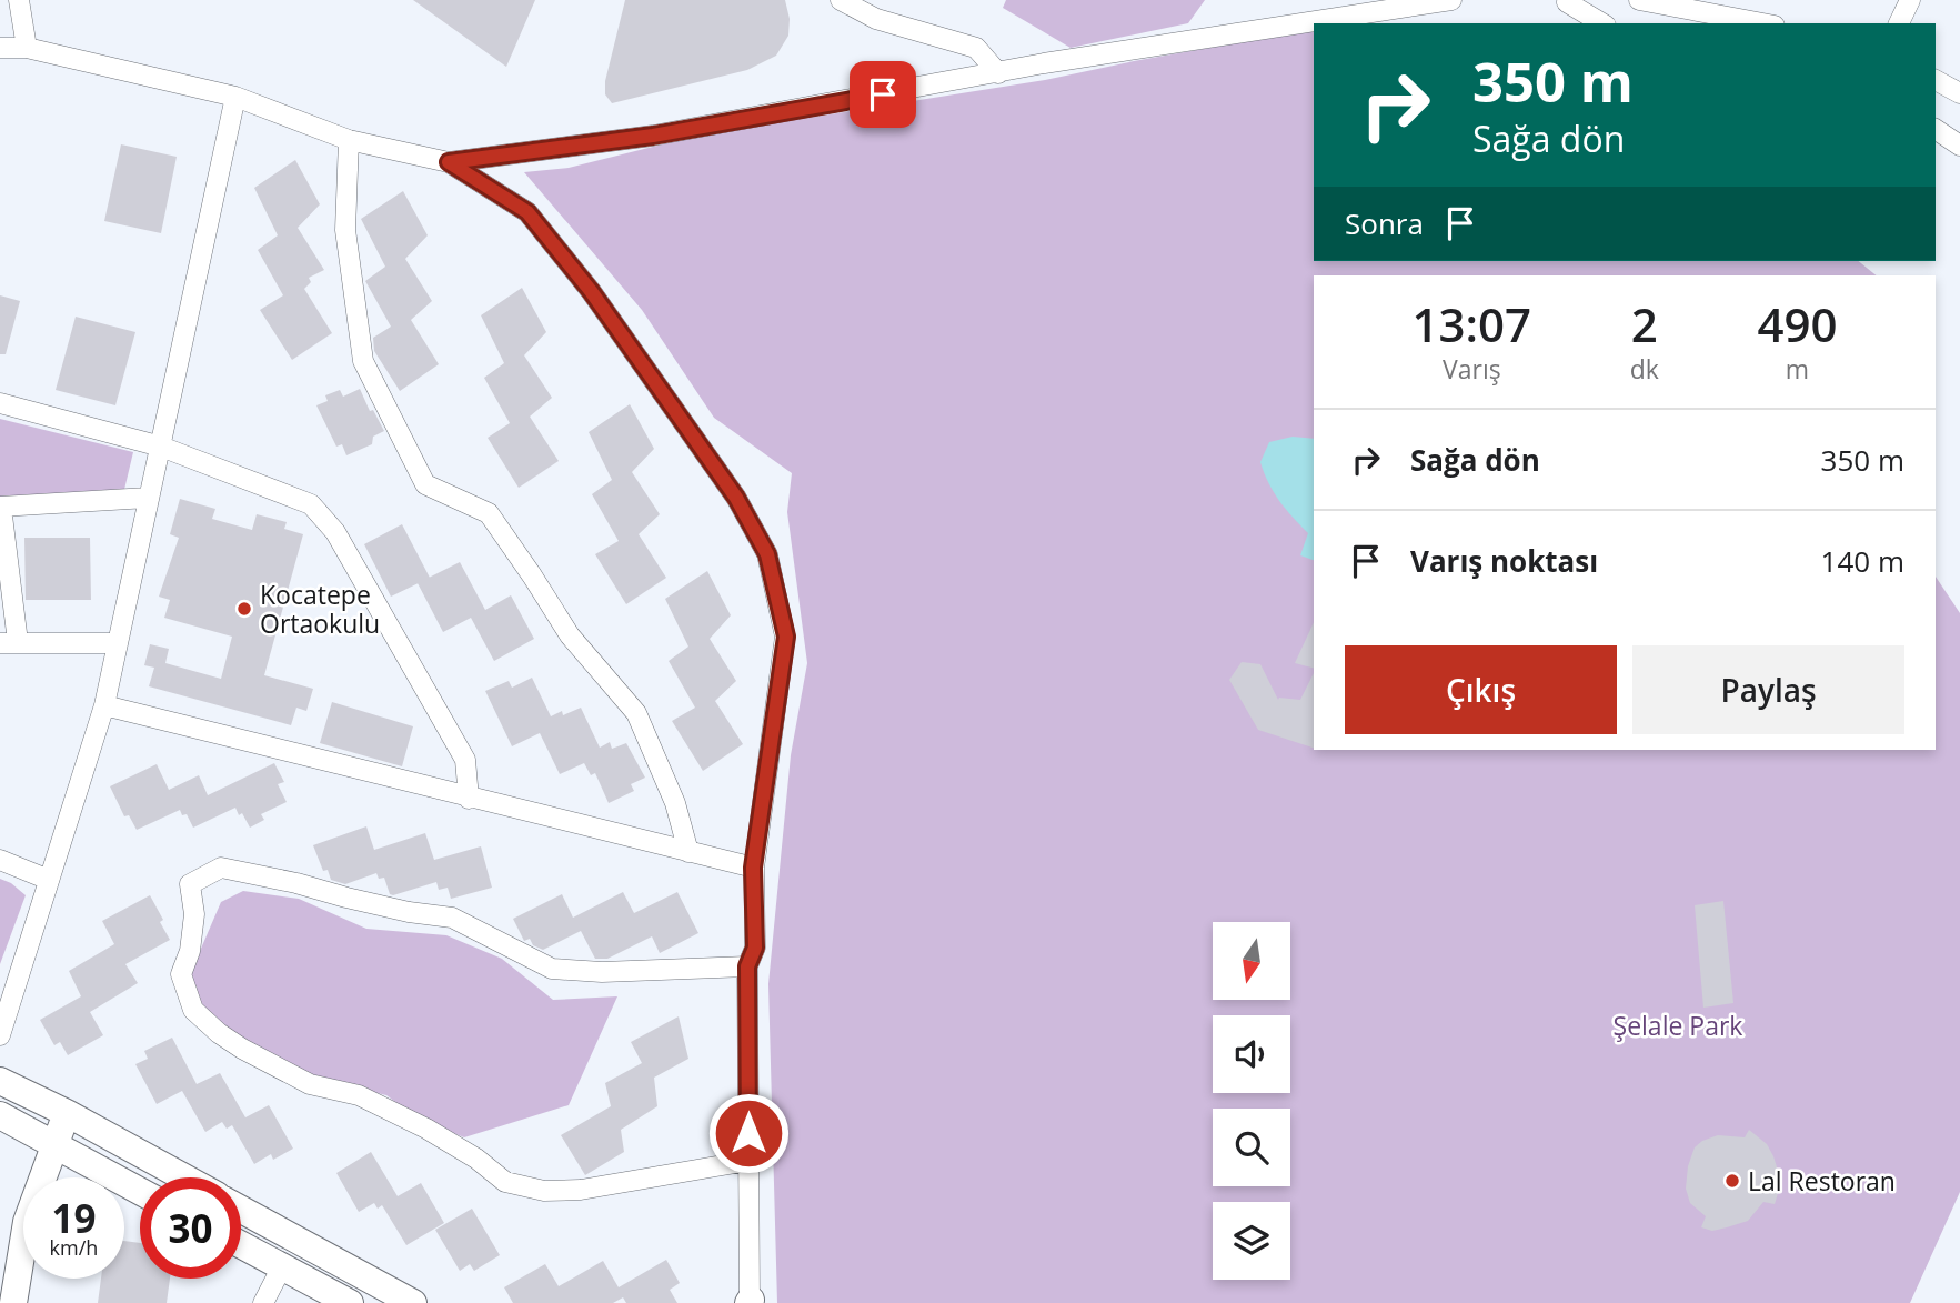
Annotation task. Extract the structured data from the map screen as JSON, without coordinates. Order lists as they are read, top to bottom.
{
  "parks": ["Şelale Park"],
  "places": ["Kocatepe Ortaokulu", "Lal Restoran"],
  "north": "bottom",
  "page": {
    "turn": ["350 m", "Sağa dön"],
    "then": "Sonra",
    "eta": [
      "13:07",
      "Varış",
      "2",
      "dk",
      "490",
      "m"
    ],
    "list": [
      {
        "name": "Sağa dön",
        "value": "350 m"
      },
      {
        "name": "Varış noktası",
        "value": "140 m"
      }
    ],
    "buttons": ["Çıkış", "Paylaş"],
    "speed": "19 km/h",
    "limit": "30"
  }
}
